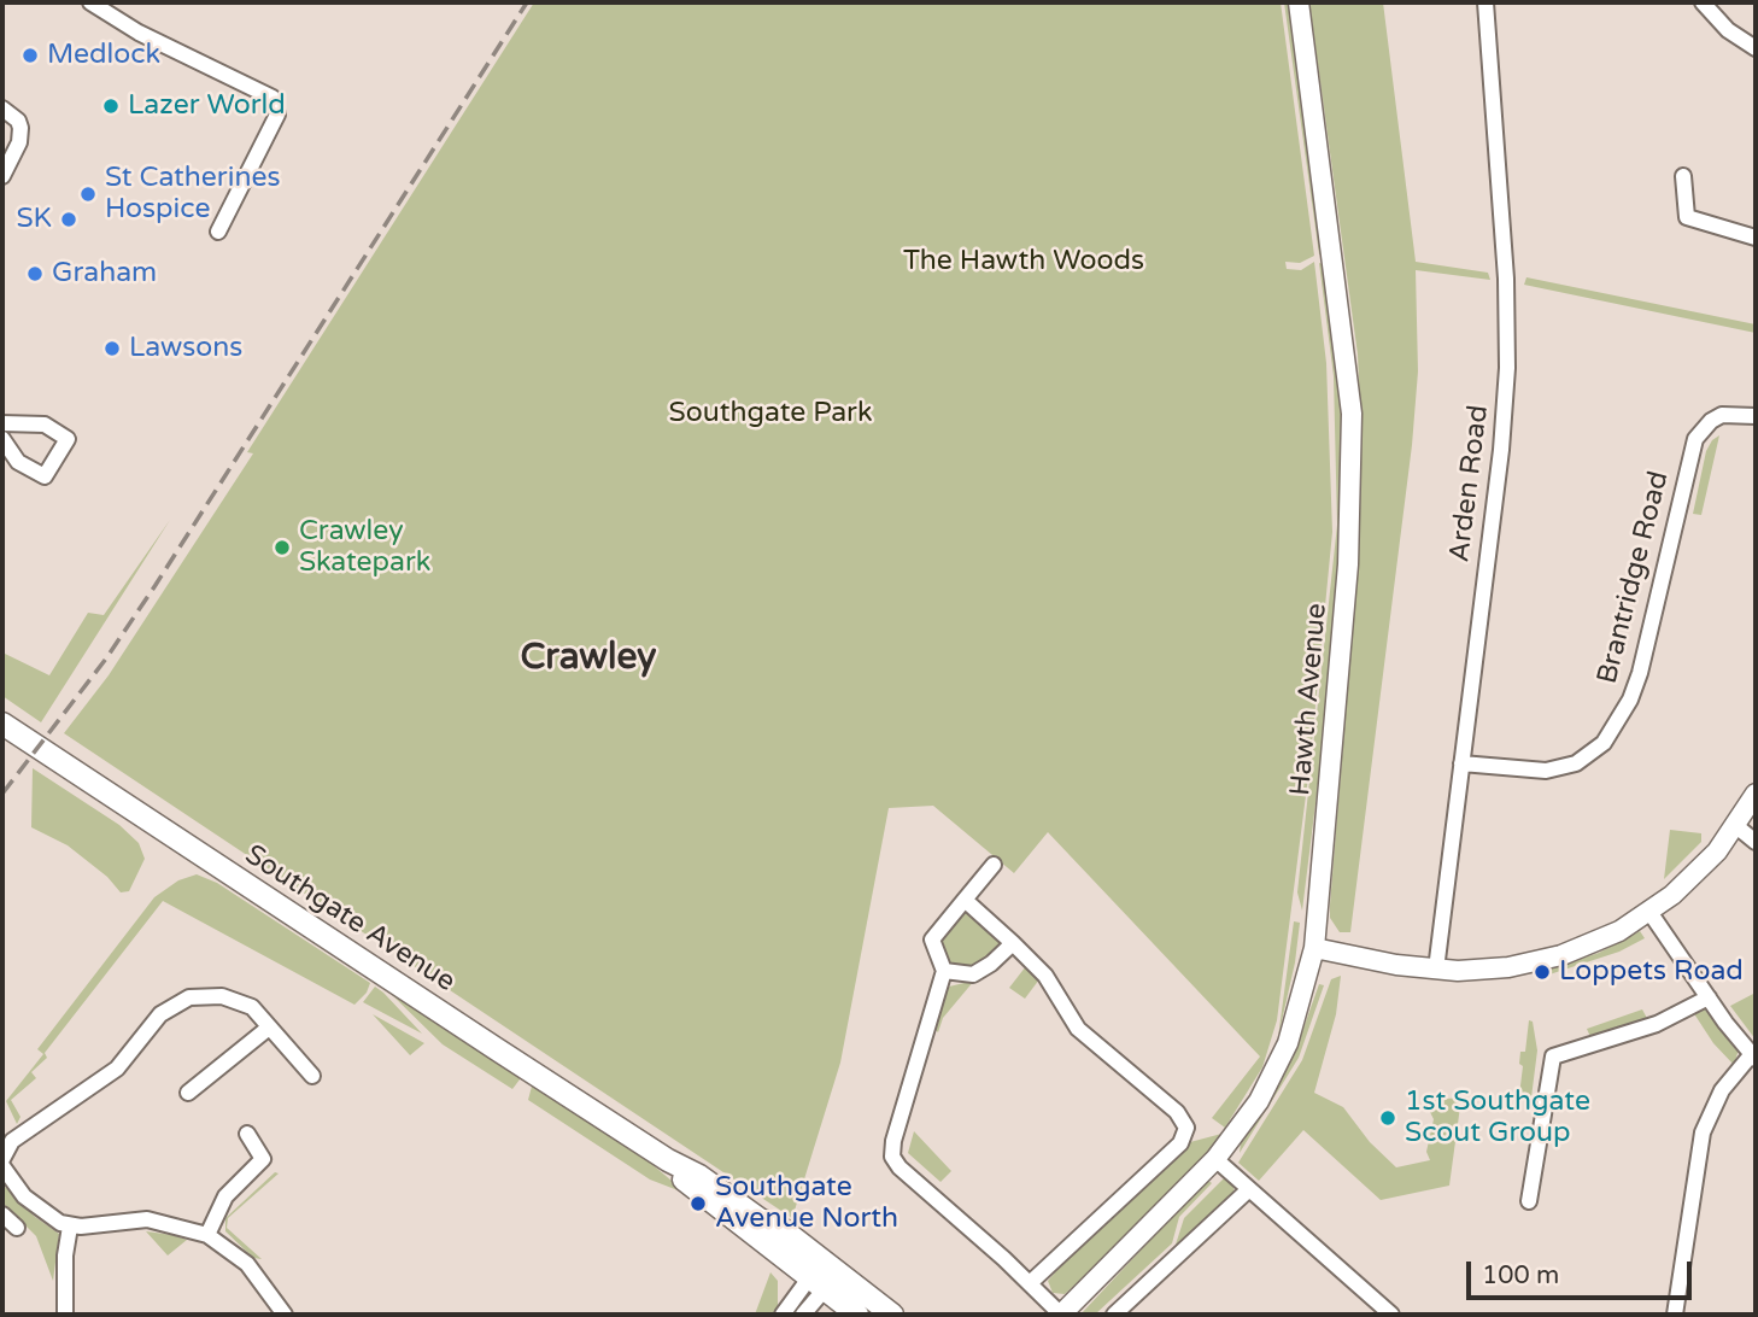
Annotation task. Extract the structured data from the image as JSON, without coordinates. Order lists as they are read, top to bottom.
{
  "streets": {
    "main road": ["Southgate Avenue"],
    "street": ["Arden Road", "Brantridge Road", "Hawth Avenue"]
  },
  "crossings": [
    ["Arden Road", "Brantridge Road"]
  ],
  "districts": ["Crawley"],
  "parks": ["The Hawth Woods", "Southgate Park"],
  "places": [
    "Medlock",
    "Lazer World",
    "St Catherines Hospice",
    "SK",
    "Graham",
    "Lawsons",
    "Crawley Skatepark",
    "Loppets Road",
    "1st Southgate Scout Group",
    "Southgate Avenue North"
  ],
  "scale_bar": "100 m"
}
